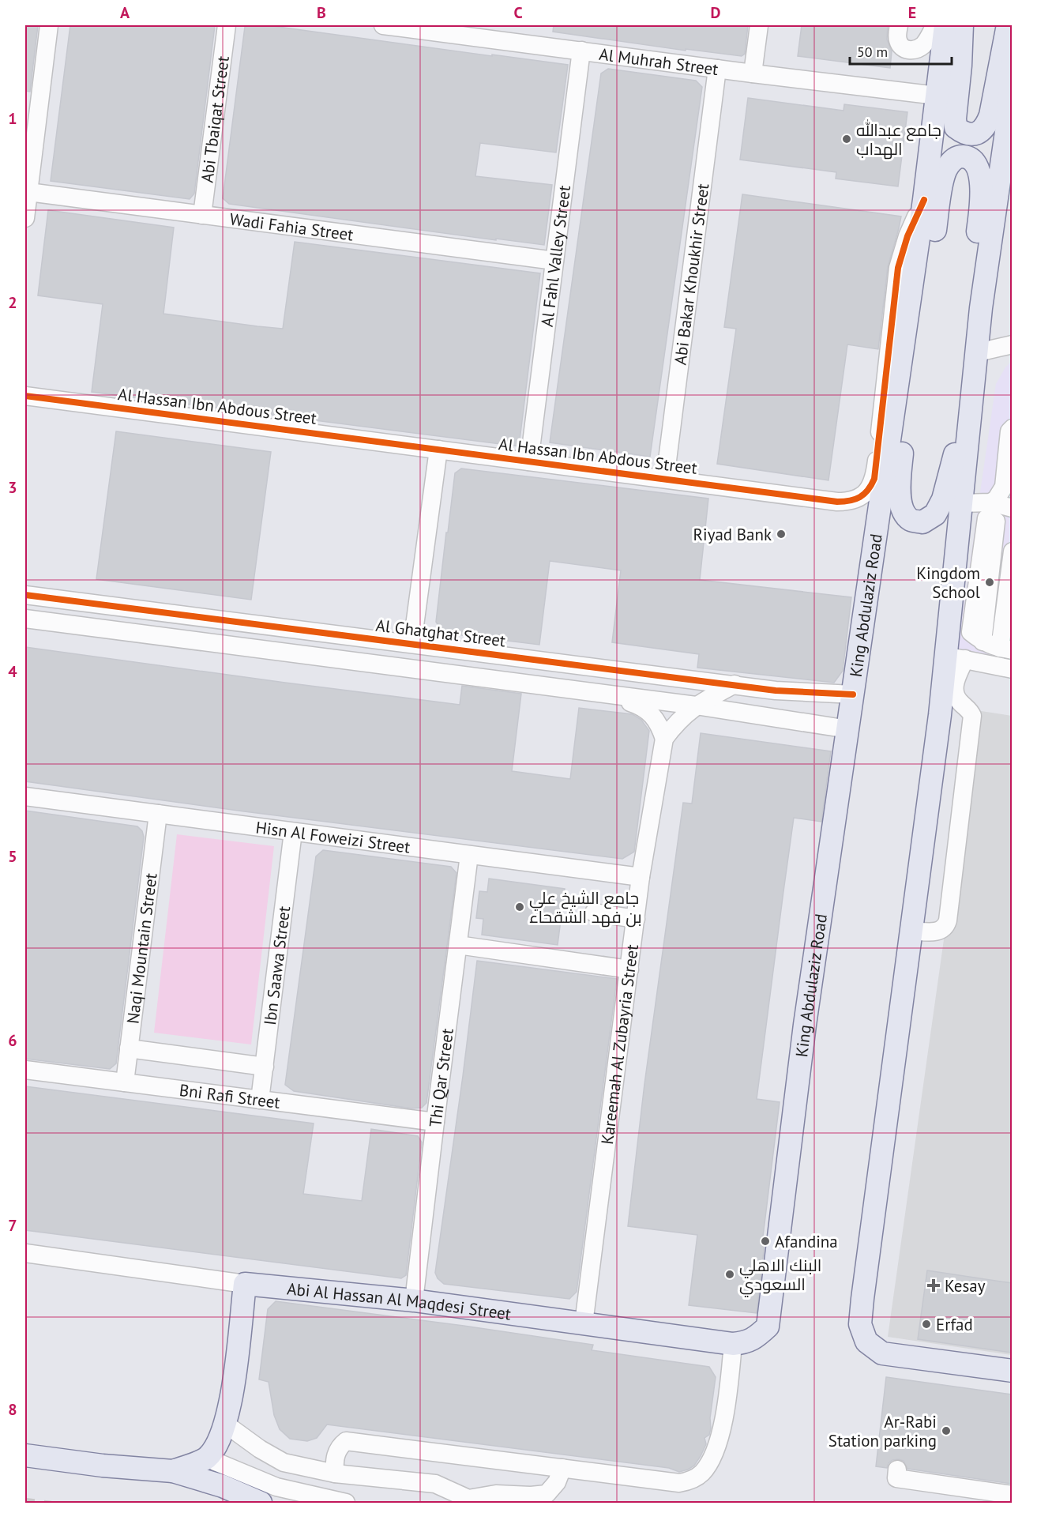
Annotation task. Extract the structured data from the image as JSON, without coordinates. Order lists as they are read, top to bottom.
{
  "streets": {
    "main road": ["King Abdulaziz Road", "Abi Al Hassan Al Maqdesi Street"],
    "street": [
      "Al Muhrah Street",
      "Abi Tbaiqat Street",
      "Wadi Fahia Street",
      "Al Fahl Valley Street",
      "Abi Bakar Khoukhir Street",
      "Al Hassan Ibn Abdous Street",
      "Al Ghatghat Street",
      "Hisn Al Foweizi Street",
      "Naqi Mountain Street",
      "Ibn Saawa Street",
      "Kareemah Al Zubayria Street",
      "Thi Qar Street",
      "Bni Rafi Street"
    ]
  },
  "crossings": [
    ["Al Muhrah Street", "Al Fahl Valley Street"],
    ["Al Muhrah Street", "Abi Bakar Khoukhir Street"],
    ["Al Muhrah Street", "King Abdulaziz Road"],
    ["Abi Tbaiqat Street", "Wadi Fahia Street"],
    ["Wadi Fahia Street", "Al Fahl Valley Street"],
    ["Al Fahl Valley Street", "Al Hassan Ibn Abdous Street"],
    ["Abi Bakar Khoukhir Street", "Al Hassan Ibn Abdous Street"],
    ["Al Hassan Ibn Abdous Street", "King Abdulaziz Road"],
    ["King Abdulaziz Road", "Al Ghatghat Street"],
    ["King Abdulaziz Road", "Abi Al Hassan Al Maqdesi Street"],
    ["Al Ghatghat Street", "Kareemah Al Zubayria Street"],
    ["Hisn Al Foweizi Street", "Naqi Mountain Street"],
    ["Hisn Al Foweizi Street", "Ibn Saawa Street"],
    ["Hisn Al Foweizi Street", "Kareemah Al Zubayria Street"],
    ["Hisn Al Foweizi Street", "Thi Qar Street"],
    ["Naqi Mountain Street", "Bni Rafi Street"],
    ["Ibn Saawa Street", "Bni Rafi Street"],
    ["Kareemah Al Zubayria Street", "Abi Al Hassan Al Maqdesi Street"],
    ["Thi Qar Street", "Bni Rafi Street"],
    ["Thi Qar Street", "Abi Al Hassan Al Maqdesi Street"]
  ],
  "places": {
    "other": [
      "جامع عبدالله الهداب",
      "Riyad Bank",
      "Kingdom School",
      "جامع الشيخ علي بن فهد الشقحاء",
      "Afandina",
      "البنك الاهلي السعودي",
      "Erfad",
      "Ar-Rabi Station parking"
    ],
    "health": ["Kesay"]
  },
  "scale_bar": "50 m",
  "grid": {
    "columns": [
      "A",
      "B",
      "C",
      "D",
      "E"
    ],
    "rows": [
      "1",
      "2",
      "3",
      "4",
      "5",
      "6",
      "7",
      "8"
    ]
  }
}
